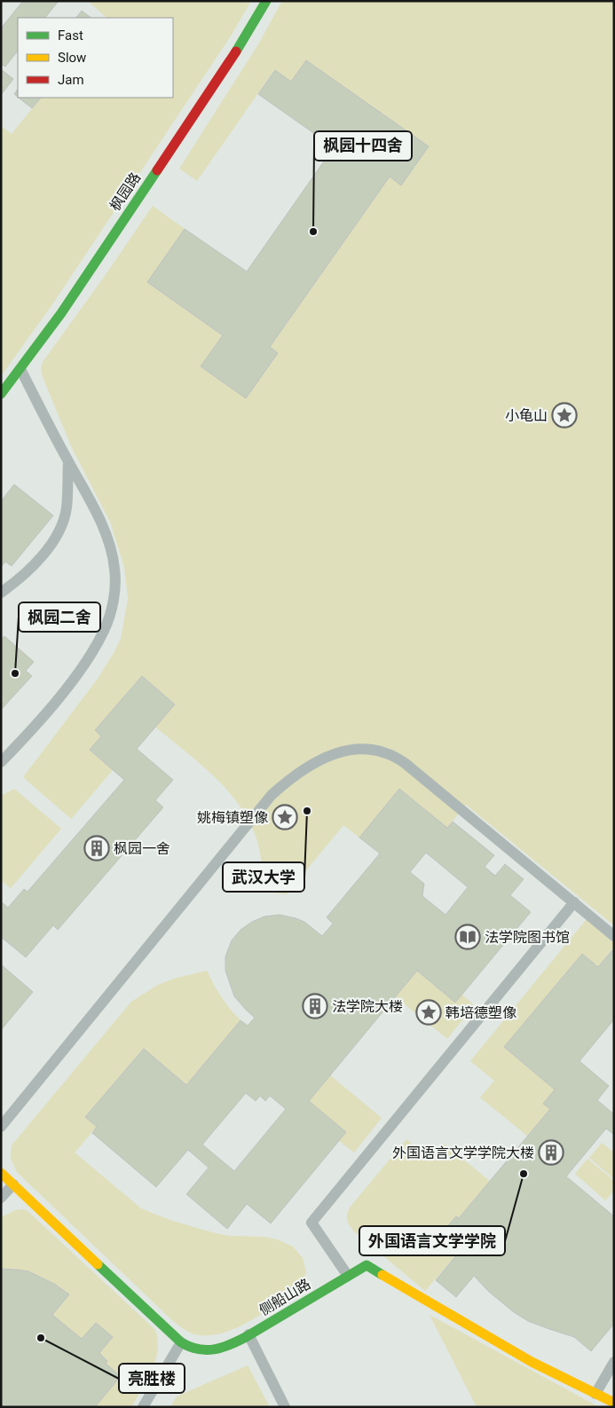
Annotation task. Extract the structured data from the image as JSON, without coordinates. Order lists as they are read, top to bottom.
{
  "streets": {
    "street": ["枫园路", "侧船山路"]
  },
  "places": {
    "other": [
      "枫园十四舍",
      "枫园二舍",
      "武汉大学",
      "外国语言文学学院",
      "亮胜楼"
    ],
    "place": ["小龟山", "姚梅镇塑像", "韩培德塑像"],
    "building": ["枫园一舍", "法学院大楼", "外国语言文学学院大楼"],
    "library": ["法学院图书馆"]
  },
  "legend": ["Fast", "Slow", "Jam"]
}
